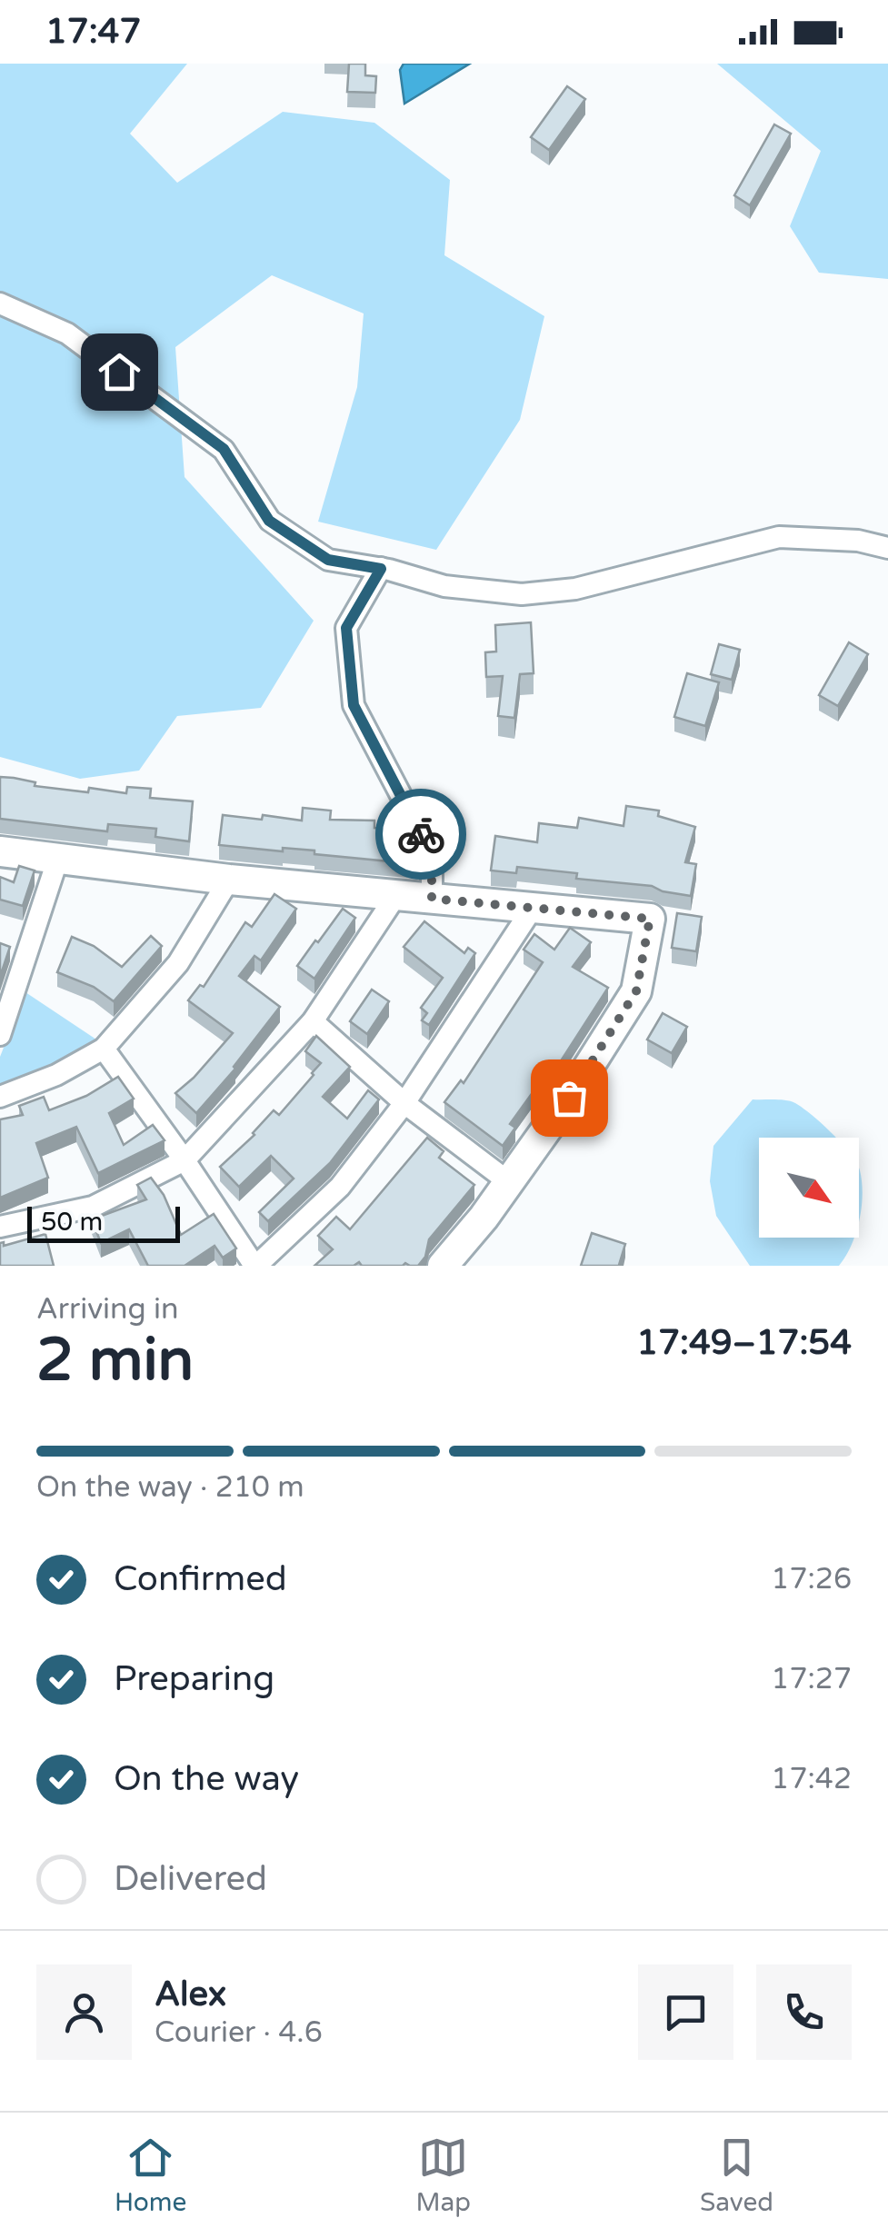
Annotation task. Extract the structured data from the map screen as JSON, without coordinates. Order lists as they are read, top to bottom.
{
  "scale_bar": "50 m",
  "north": "bottom right",
  "page": {
    "status": "17:47",
    "scale": "50 m",
    "heading": ["2 min", "Arriving in", "17:49–17:54"],
    "panel": ["Alex", "Courier · 4.6"],
    "bar": "On the way · 210 m",
    "list": [
      ["Confirmed", "17:26"],
      ["Preparing", "17:27"],
      ["On the way", "17:42"],
      "Delivered"
    ],
    "tabs": ["Home", "Map", "Saved"]
  }
}
